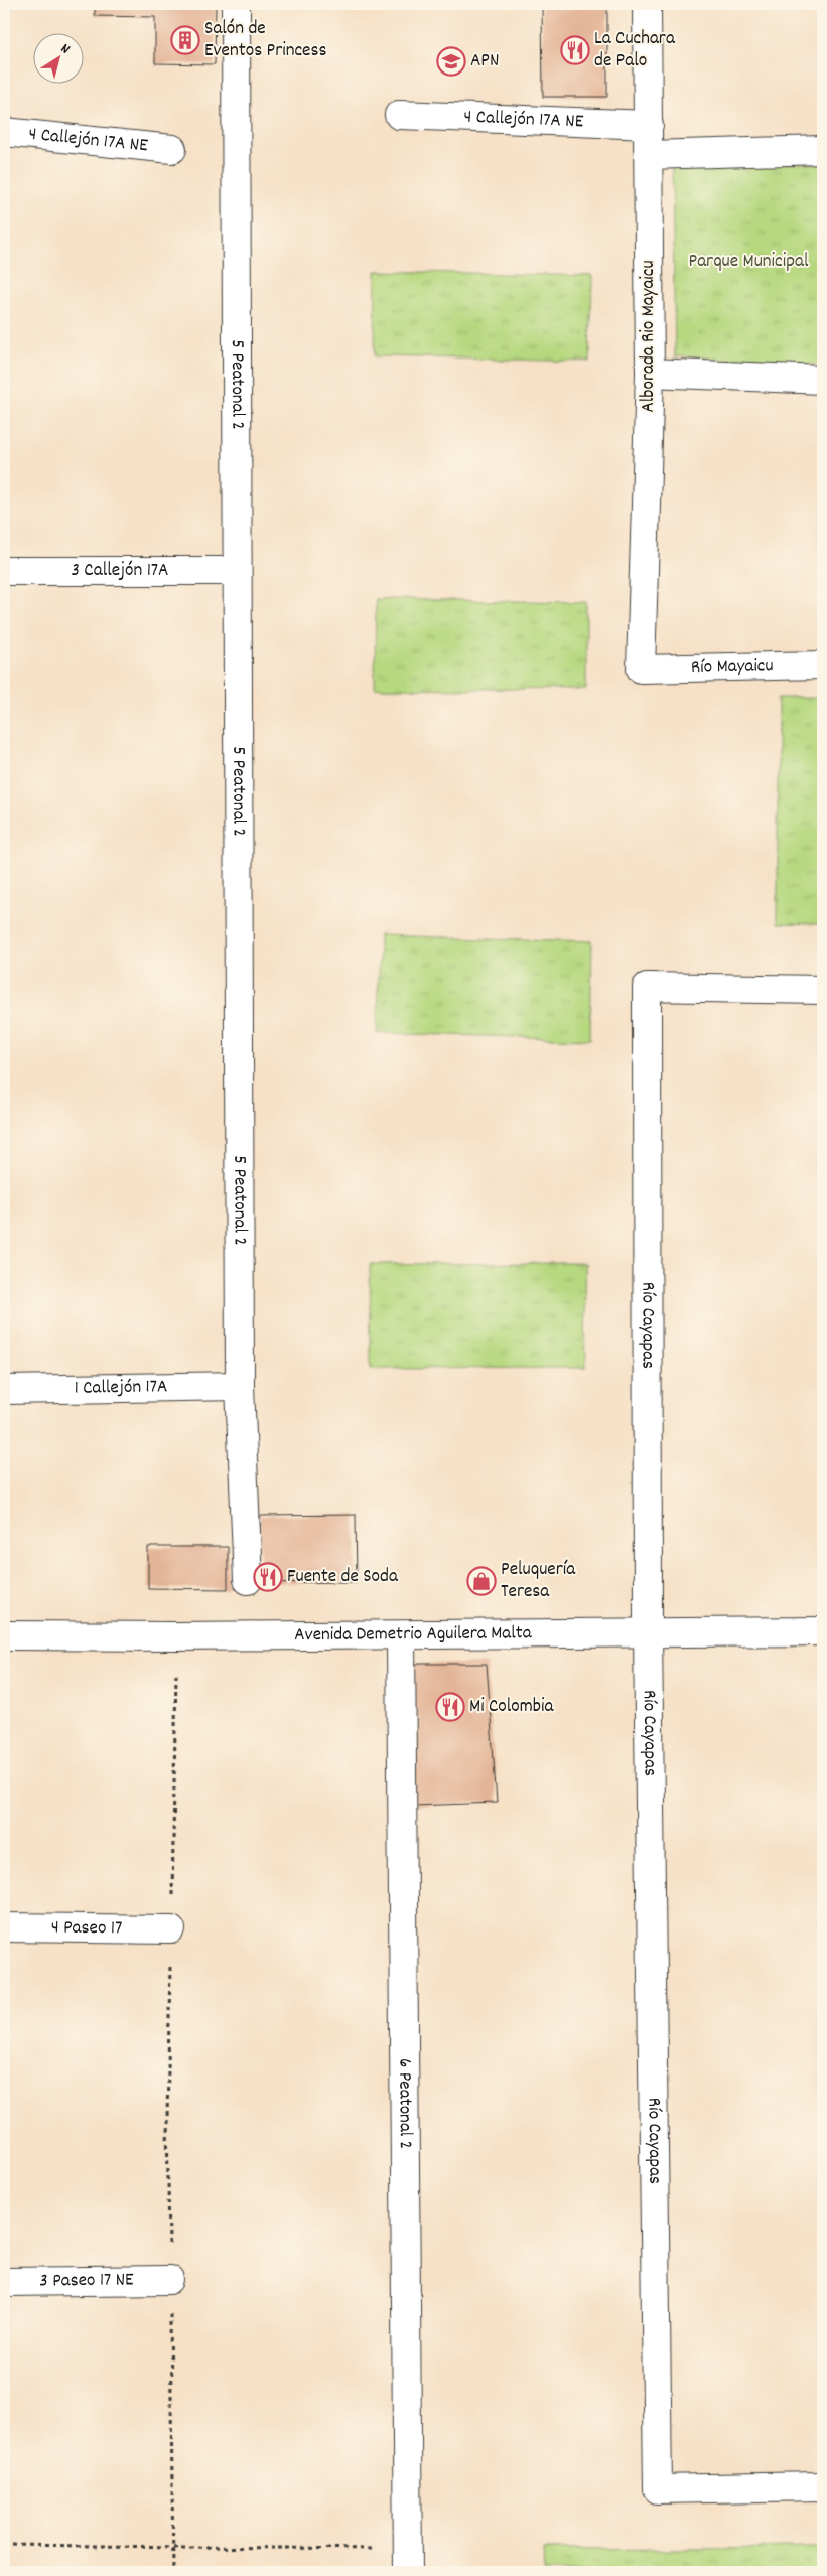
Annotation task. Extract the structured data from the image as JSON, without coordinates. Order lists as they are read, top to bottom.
{
  "streets": {
    "street": [
      "4 Callejón 17A NE",
      "Alborada Rio Mayaicu",
      "5 Peatonal 2",
      "3 Callejón 17A",
      "Río Mayaicu",
      "Río Cayapas",
      "1 Callejón 17A",
      "Avenida Demetrio Aguilera Malta",
      "4 Paseo 17",
      "6 Peatonal 2",
      "3 Paseo 17 NE"
    ]
  },
  "crossings": [
    ["4 Callejón 17A NE", "Alborada Rio Mayaicu"],
    ["Alborada Rio Mayaicu", "Río Mayaicu"],
    ["5 Peatonal 2", "3 Callejón 17A"],
    ["5 Peatonal 2", "1 Callejón 17A"],
    ["Río Cayapas", "Avenida Demetrio Aguilera Malta"],
    ["Avenida Demetrio Aguilera Malta", "6 Peatonal 2"]
  ],
  "parks": ["Parque Municipal"],
  "places": {
    "building": ["Salón de Eventos Princess"],
    "restaurant": ["La Cuchara de Palo", "Fuente de Soda", "Mi Colombia"],
    "school or university": ["APN"],
    "shop": ["Peluquería Teresa"]
  },
  "north": "top right"
}
